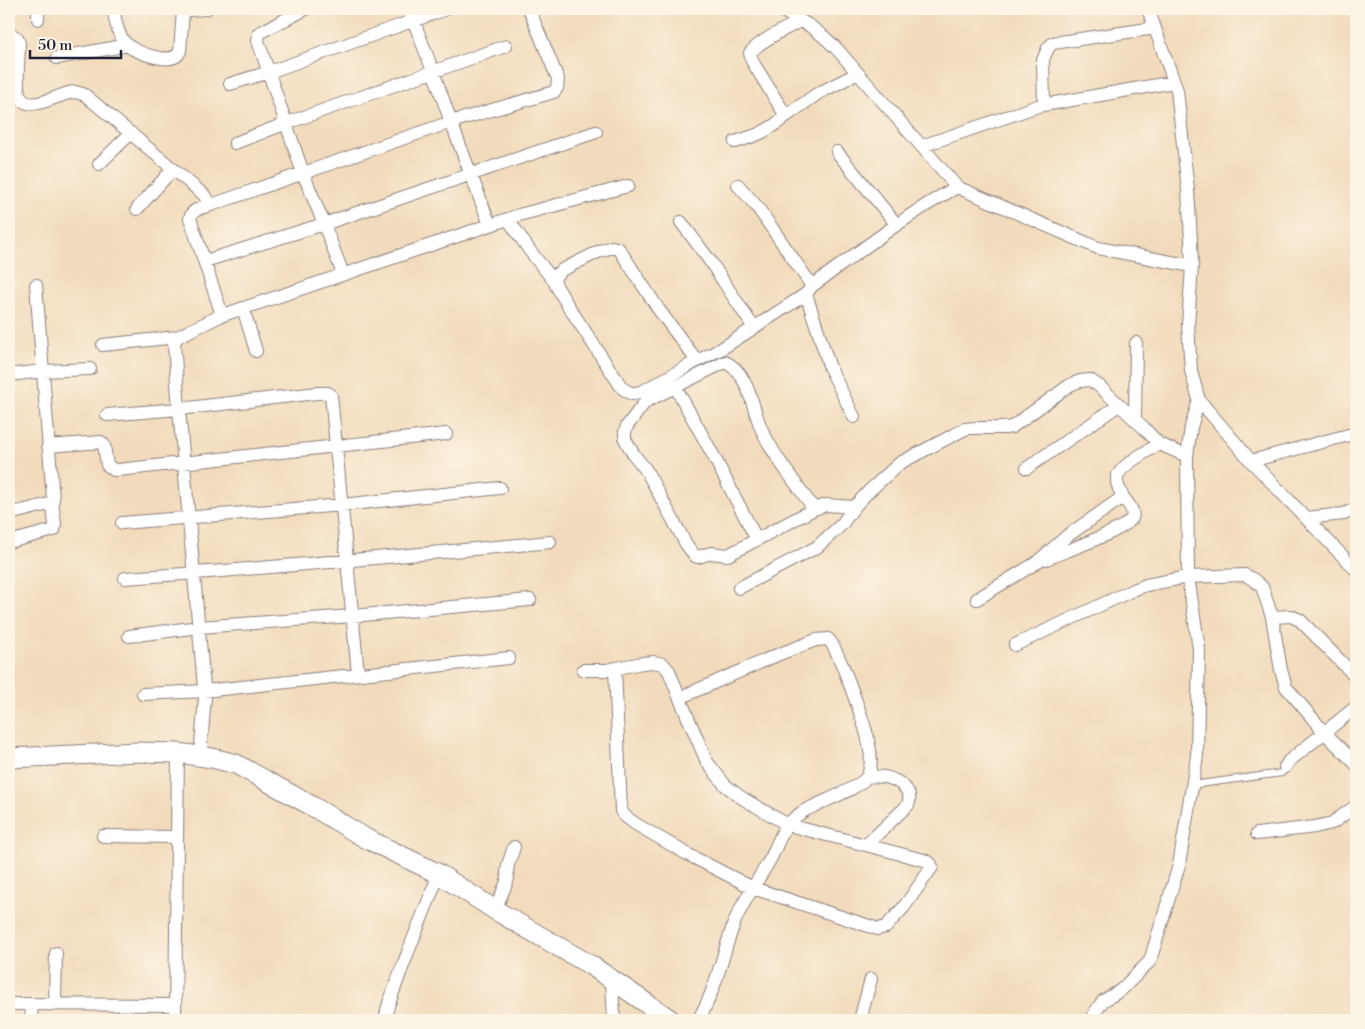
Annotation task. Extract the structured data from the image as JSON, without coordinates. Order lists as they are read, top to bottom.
{
  "scale_bar": "50 m"
}
